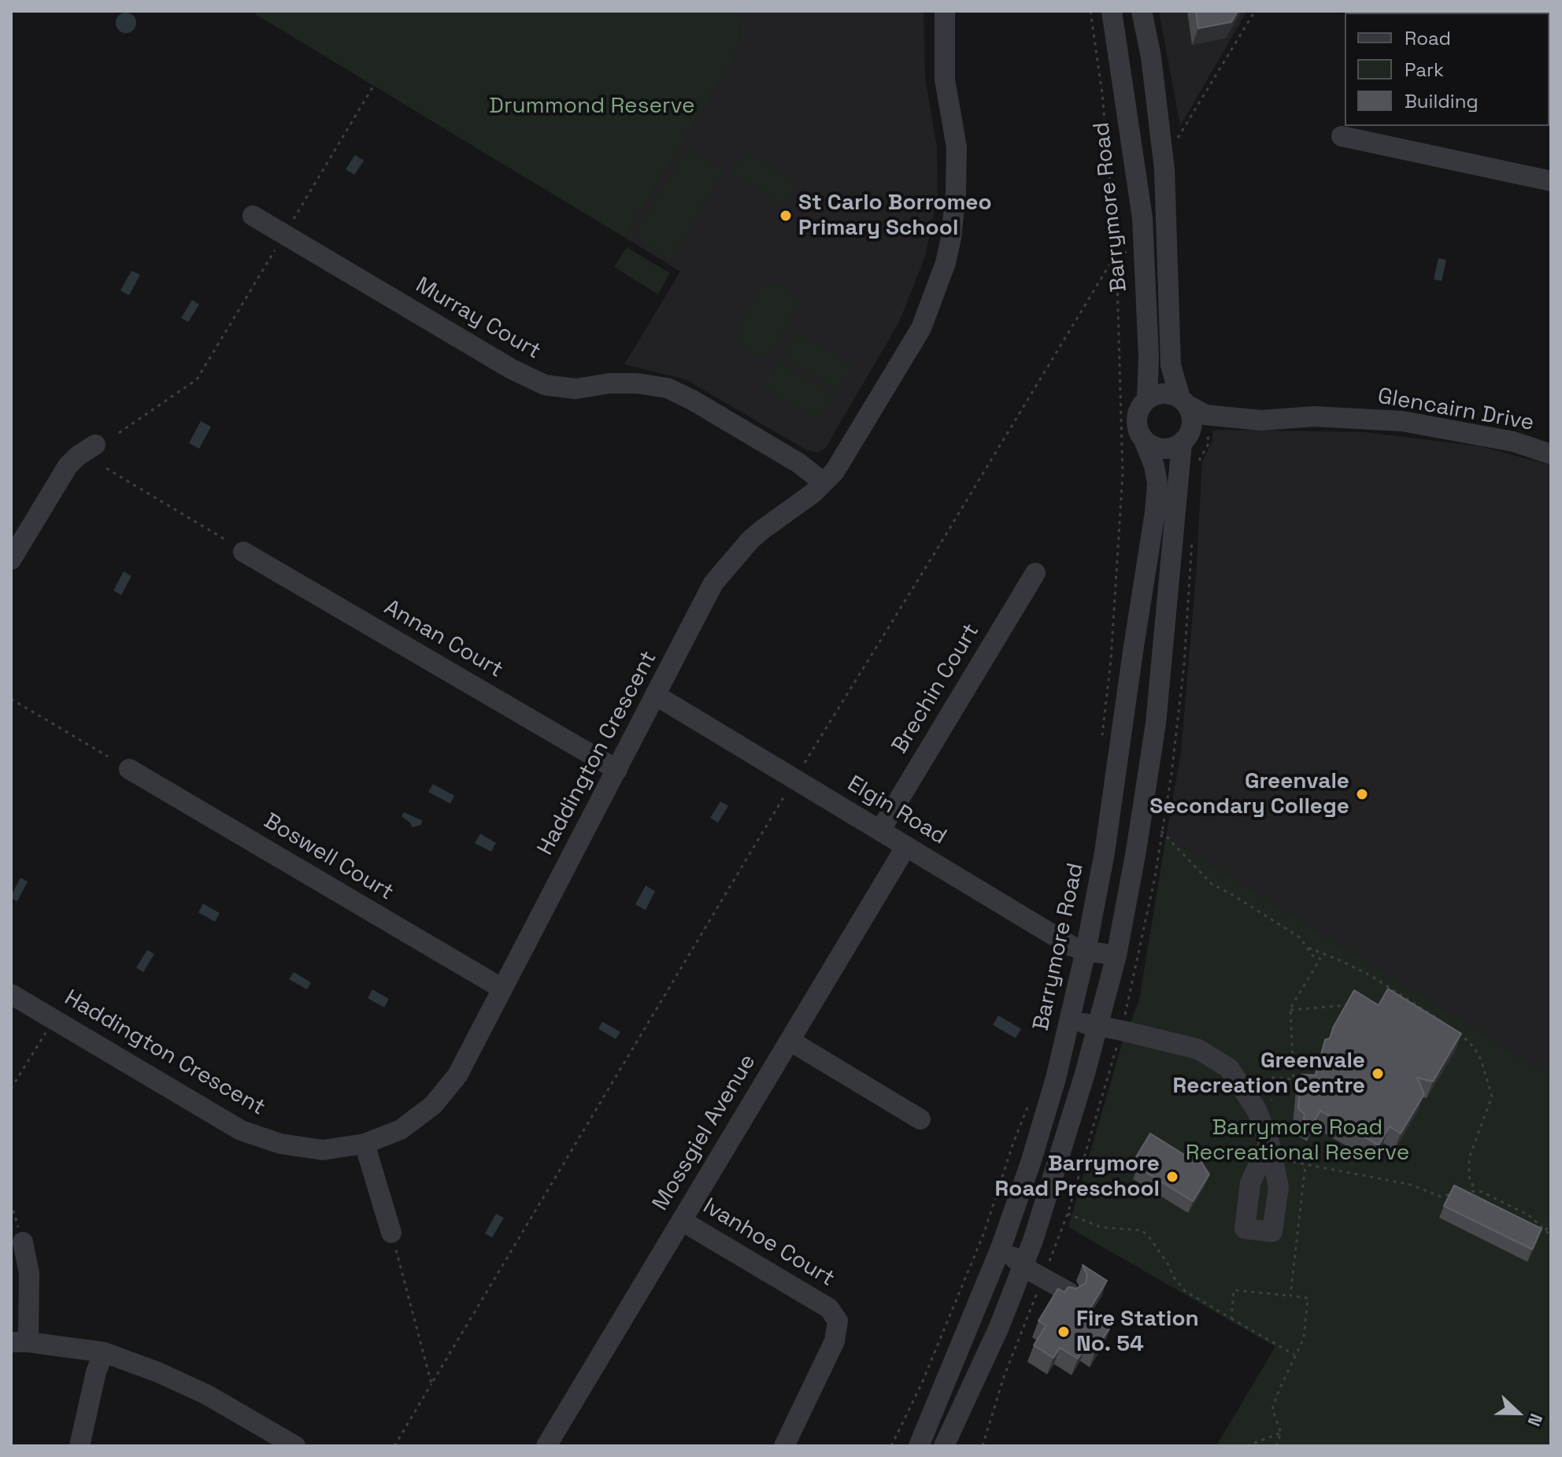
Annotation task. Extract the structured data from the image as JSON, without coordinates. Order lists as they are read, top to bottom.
{
  "streets": {
    "street": [
      "Barrymore Road",
      "Murray Court",
      "Glencairn Drive",
      "Annan Court",
      "Brechin Court",
      "Haddington Crescent",
      "Elgin Road",
      "Boswell Court",
      "Mossgiel Avenue",
      "Ivanhoe Court"
    ]
  },
  "crossings": [
    ["Barrymore Road", "Glencairn Drive"],
    ["Barrymore Road", "Elgin Road"],
    ["Murray Court", "Haddington Crescent"],
    ["Annan Court", "Haddington Crescent"],
    ["Brechin Court", "Elgin Road"],
    ["Haddington Crescent", "Elgin Road"],
    ["Haddington Crescent", "Boswell Court"],
    ["Elgin Road", "Mossgiel Avenue"],
    ["Mossgiel Avenue", "Ivanhoe Court"]
  ],
  "parks": ["Drummond Reserve", "Barrymore Road Recreational Reserve"],
  "places": [
    "St Carlo Borromeo Primary School",
    "Greenvale Secondary College",
    "Greenvale Recreation Centre",
    "Barrymore Road Preschool",
    "Fire Station No. 54"
  ],
  "legend": ["Road", "Park", "Building"],
  "north": "right"
}
